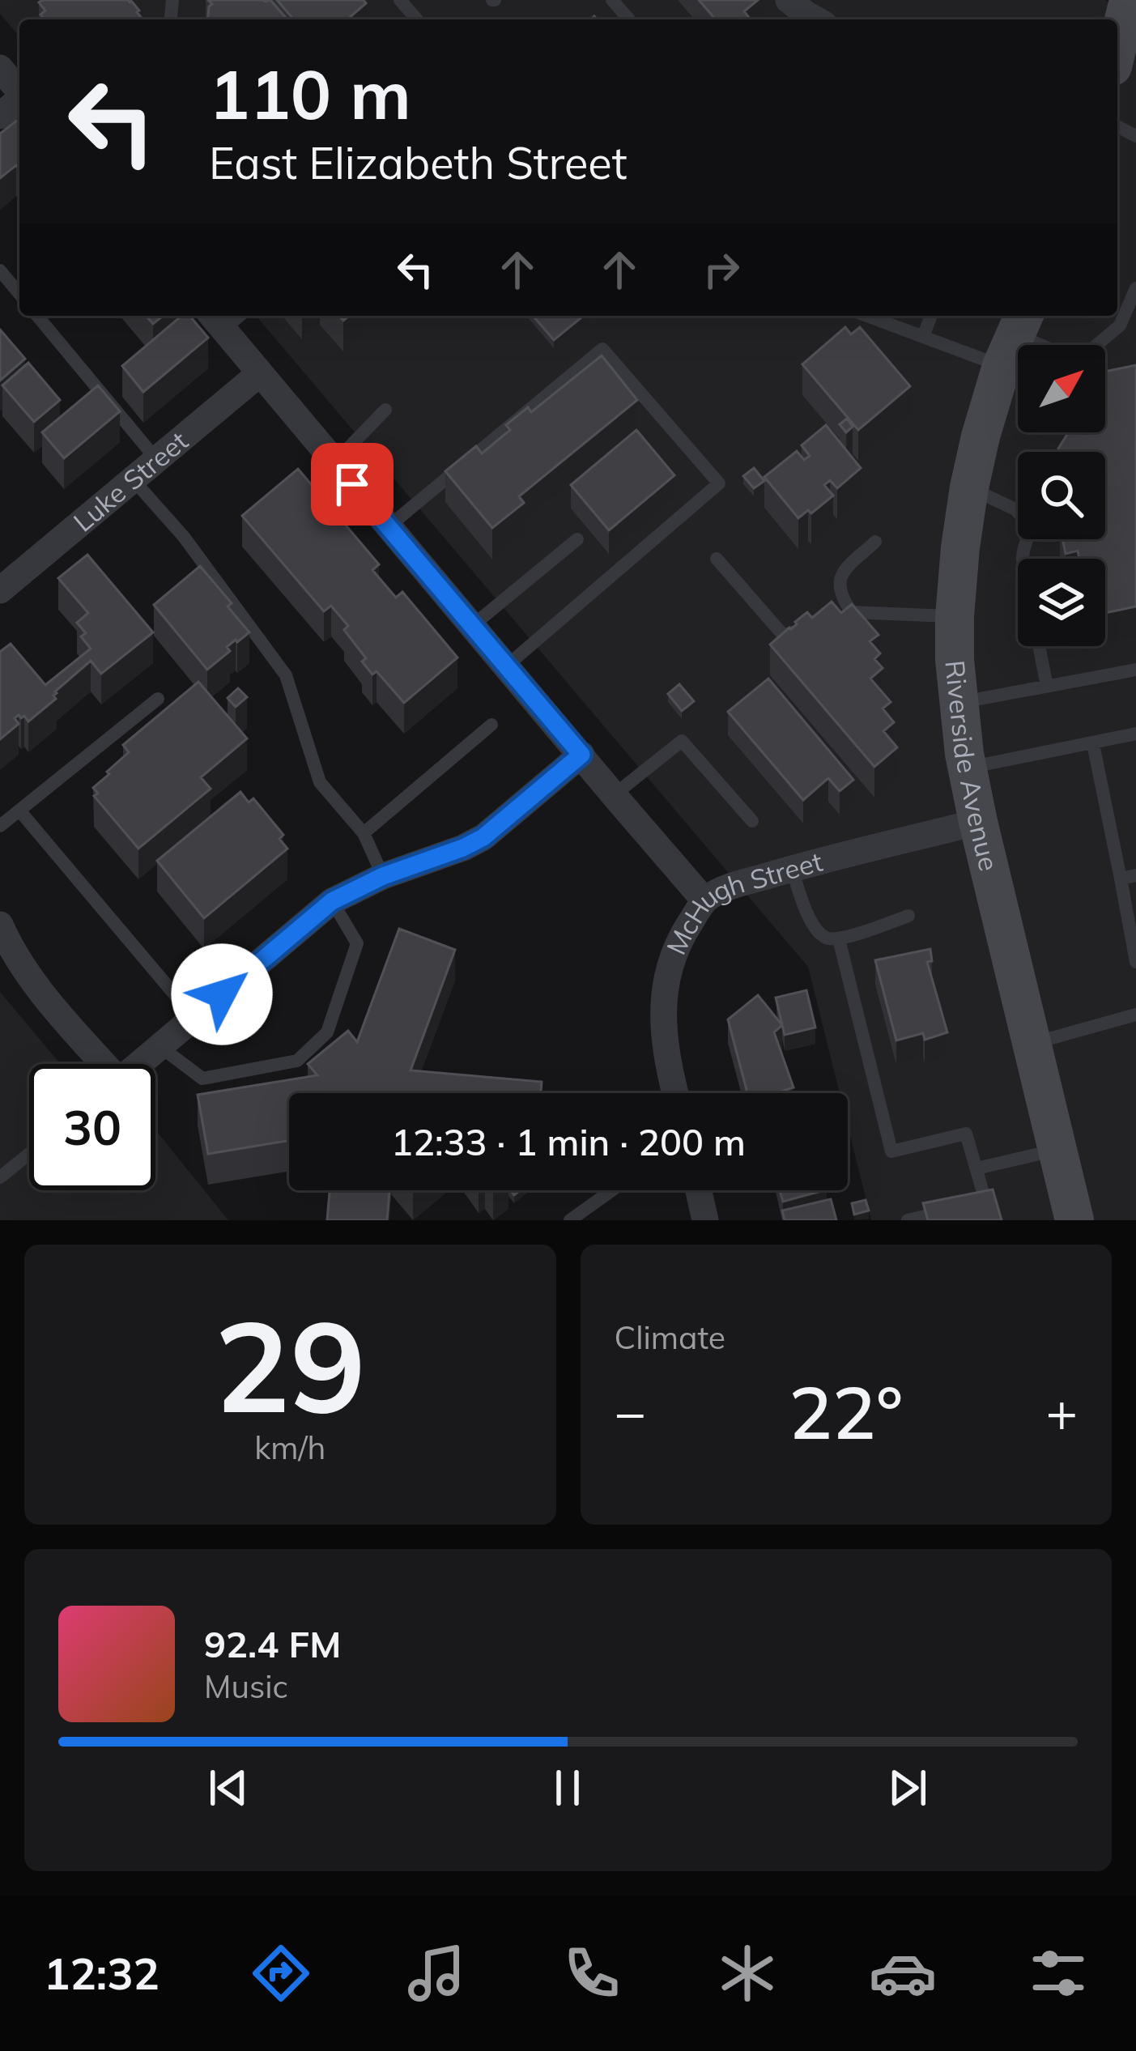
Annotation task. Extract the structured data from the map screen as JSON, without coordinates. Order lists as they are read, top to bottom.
{
  "streets": {
    "main road": ["Riverside Avenue"],
    "street": ["Luke Street", "McHugh Street"]
  },
  "crossings": [
    ["Riverside Avenue", "McHugh Street"]
  ],
  "north": "top right",
  "page": {
    "turn": ["110 m", "East Elizabeth Street"],
    "limit": "30",
    "trip": "12:33 · 1 min · 200 m",
    "tile": [
      ["29", "km/h"],
      "Climate"
    ],
    "heat": ["−", "22°", "+"],
    "song": ["92.4 FM", "Music"],
    "tabs": "12:32"
  }
}
